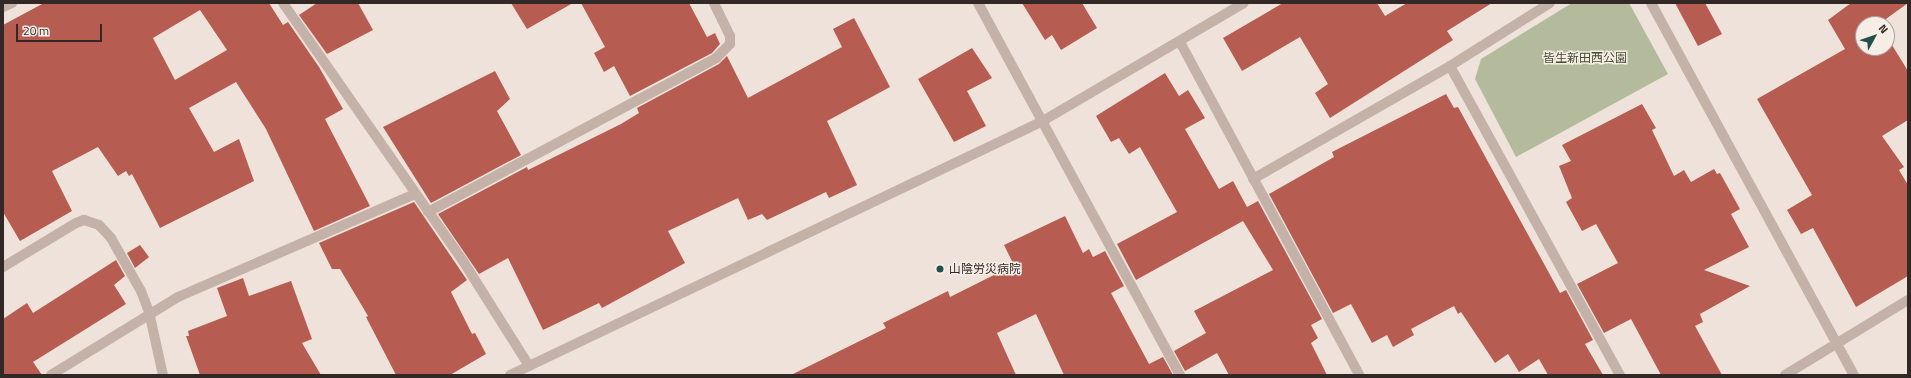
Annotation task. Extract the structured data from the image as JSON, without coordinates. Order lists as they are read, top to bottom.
{
  "parks": ["皆生新田西公園"],
  "places": ["山陰労災病院"],
  "scale_bar": "20 m",
  "north": "top right"
}
